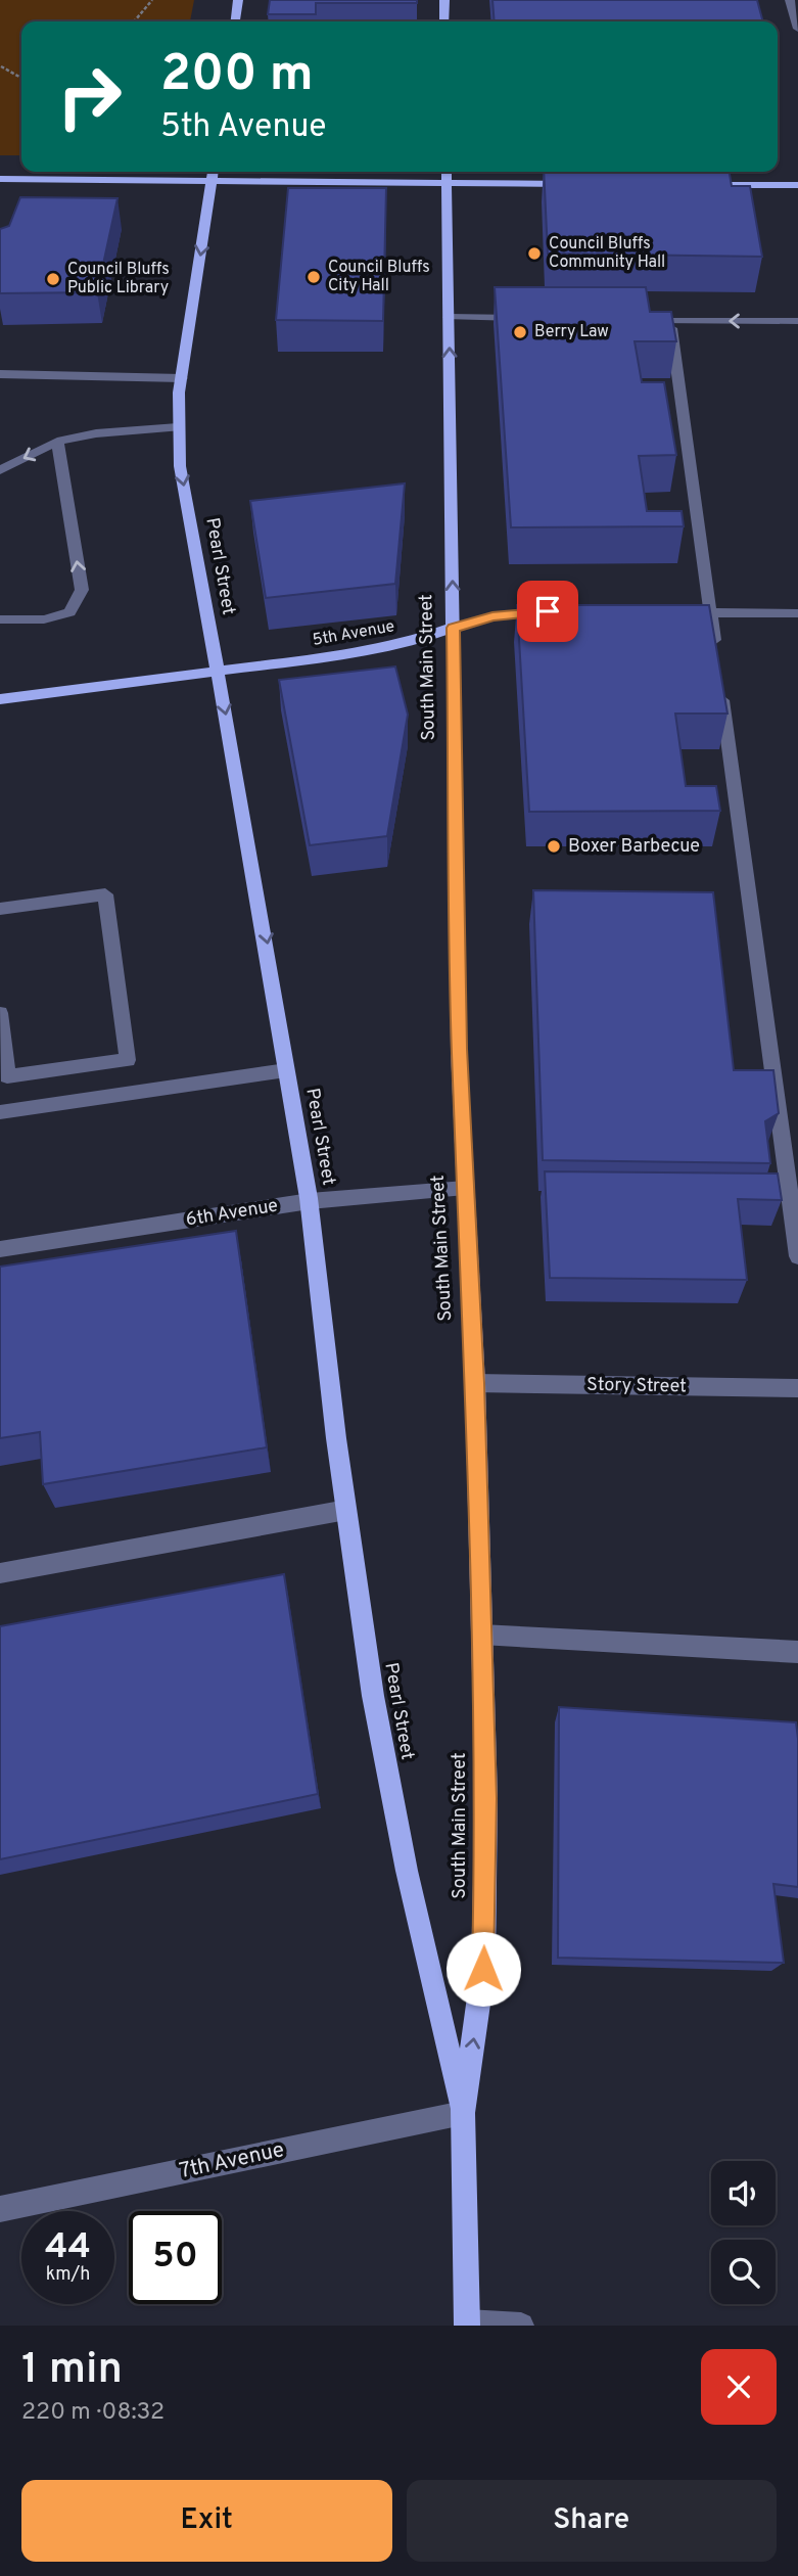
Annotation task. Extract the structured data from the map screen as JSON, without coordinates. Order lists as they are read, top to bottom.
{
  "streets": {
    "main road": ["Pearl Street", "5th Avenue", "South Main Street"],
    "street": ["6th Avenue", "Story Street", "7th Avenue"]
  },
  "crossings": [
    ["Pearl Street", "5th Avenue"],
    ["Pearl Street", "South Main Street"],
    ["Pearl Street", "6th Avenue"],
    ["Pearl Street", "7th Avenue"],
    ["5th Avenue", "South Main Street"],
    ["South Main Street", "6th Avenue"],
    ["South Main Street", "Story Street"],
    ["South Main Street", "7th Avenue"]
  ],
  "one_way": ["Pearl Street", "South Main Street"],
  "places": [
    "Council Bluffs Community Hall",
    "Council Bluffs City Hall",
    "Council Bluffs Public Library",
    "Berry Law",
    "Boxer Barbecue"
  ],
  "page": {
    "turn": ["200 m", "5th Avenue"],
    "speed": "44 km/h",
    "limit": "50",
    "heading": ["1 min", "220 m · 08:32"],
    "buttons": ["Exit", "Share"]
  }
}
